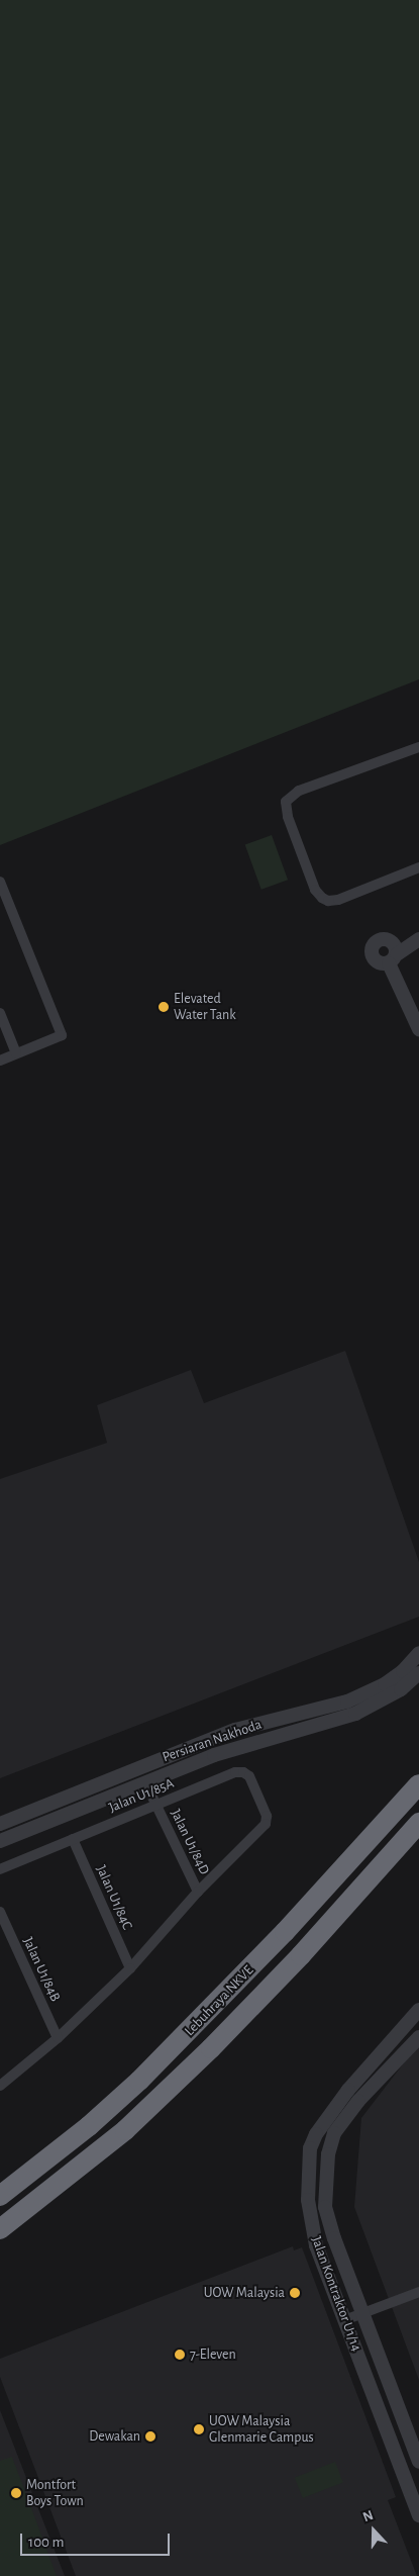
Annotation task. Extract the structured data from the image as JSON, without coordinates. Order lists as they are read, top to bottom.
{
  "streets": {
    "highway": ["Lebuhraya NKVE"],
    "street": [
      "Persiaran Nakhoda",
      "Jalan U1/85A",
      "Jalan U1/84D",
      "Jalan U1/84C",
      "Jalan U1/84B",
      "Jalan Kontraktor U1/14"
    ]
  },
  "crossings": [
    ["Persiaran Nakhoda", "Jalan U1/84D"],
    ["Jalan U1/85A", "Jalan U1/84D"],
    ["Jalan U1/85A", "Jalan U1/84C"]
  ],
  "places": [
    "Elevated Water Tank",
    "UOW Malaysia",
    "7-Eleven",
    "UOW Malaysia Glenmarie Campus",
    "Dewakan",
    "Montfort Boys Town"
  ],
  "scale_bar": "100 m",
  "north": "top"
}
